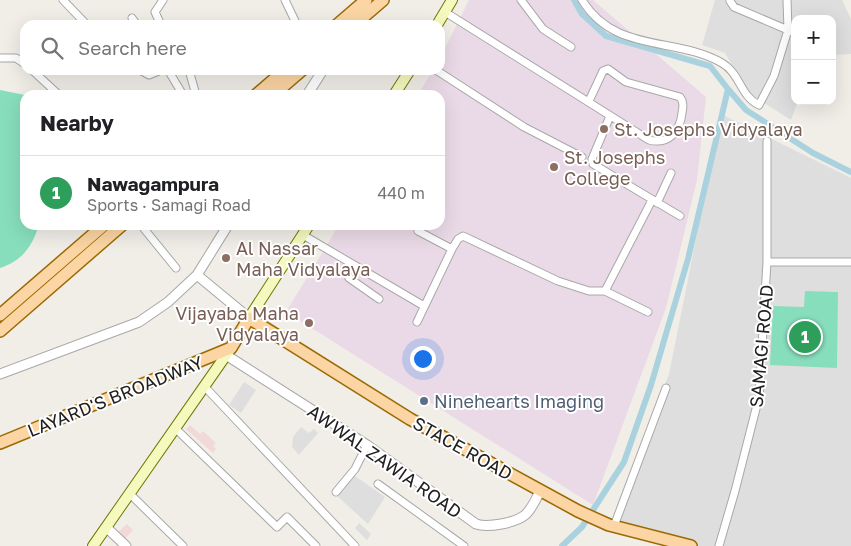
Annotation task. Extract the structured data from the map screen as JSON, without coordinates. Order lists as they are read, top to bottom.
{
  "streets": {
    "main road": ["LAYARD'S BROADWAY", "STACE ROAD"],
    "street": ["SAMAGI ROAD", "AWWAL ZAWIA ROAD"]
  },
  "crossings": [
    ["LAYARD'S BROADWAY", "AWWAL ZAWIA ROAD"],
    ["STACE ROAD", "AWWAL ZAWIA ROAD"]
  ],
  "places": [
    "St. Josephs Vidyalaya",
    "St. Josephs College",
    "Al Nassar Maha Vidyalaya",
    "Vijayaba Maha Vidyalaya",
    "Ninehearts Imaging"
  ],
  "page": {
    "map_buttons": ["+", "−"],
    "search": "Search here",
    "heading": "Nearby",
    "list": [
      {
        "mark": "1",
        "name": "Nawagampura",
        "note": "Sports · Samagi Road",
        "value": "440 m"
      }
    ],
    "pins": "1"
  }
}
